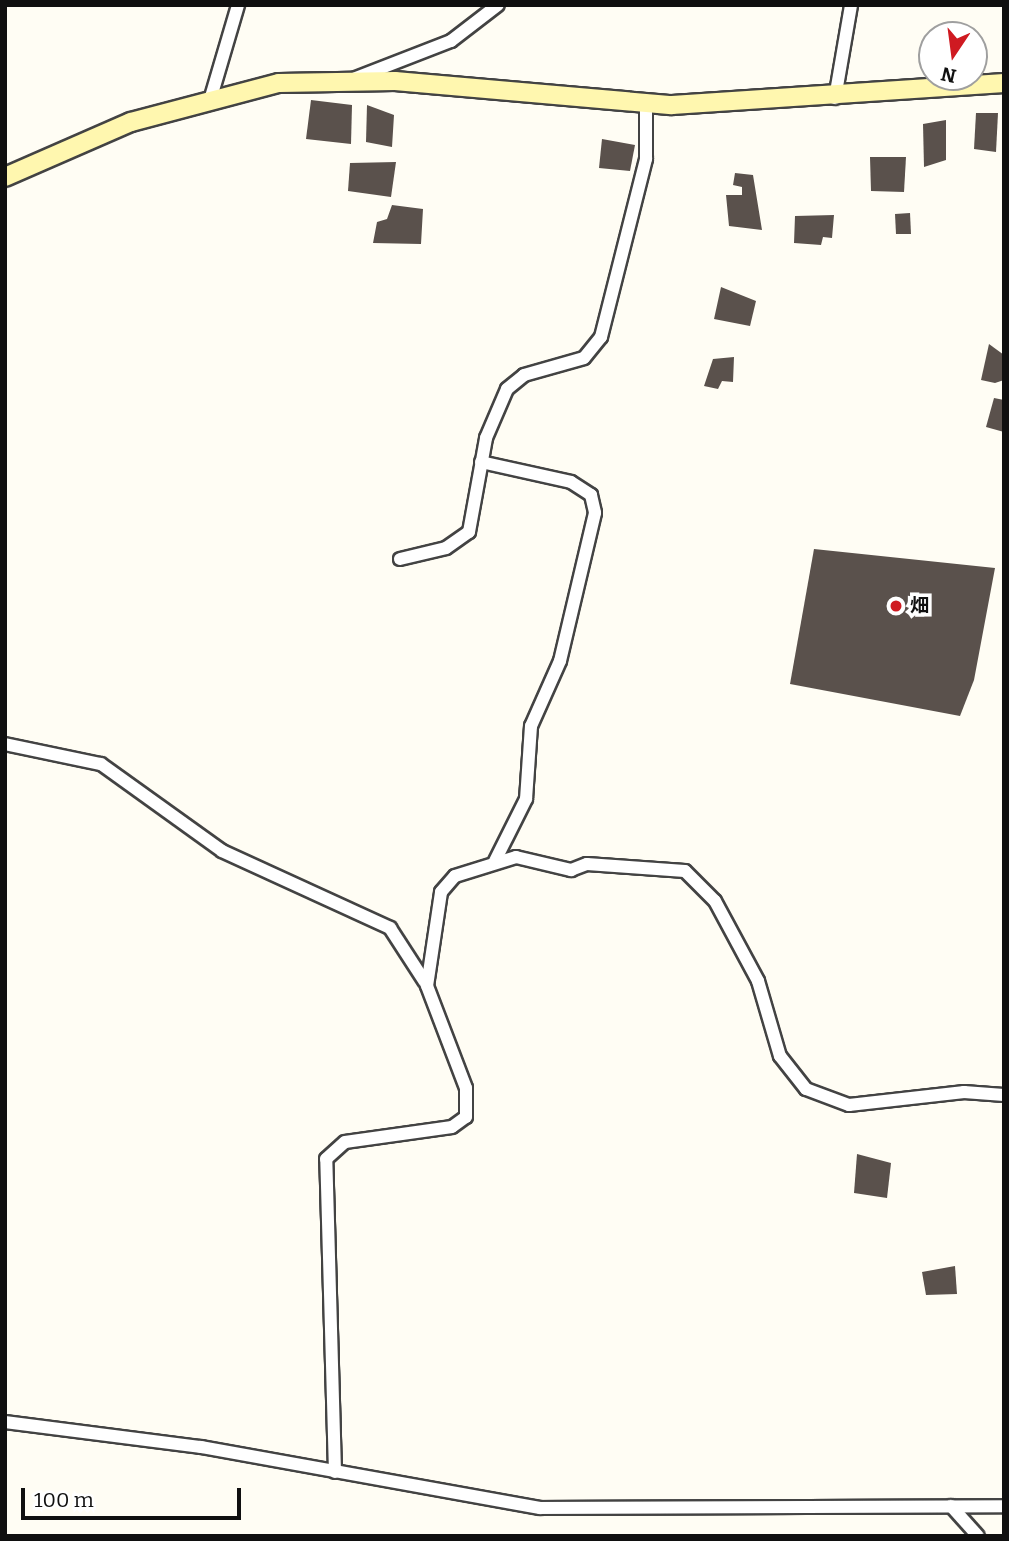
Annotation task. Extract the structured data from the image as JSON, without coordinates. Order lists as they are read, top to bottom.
{
  "places": ["畑"],
  "scale_bar": "100 m",
  "north": "bottom"
}
